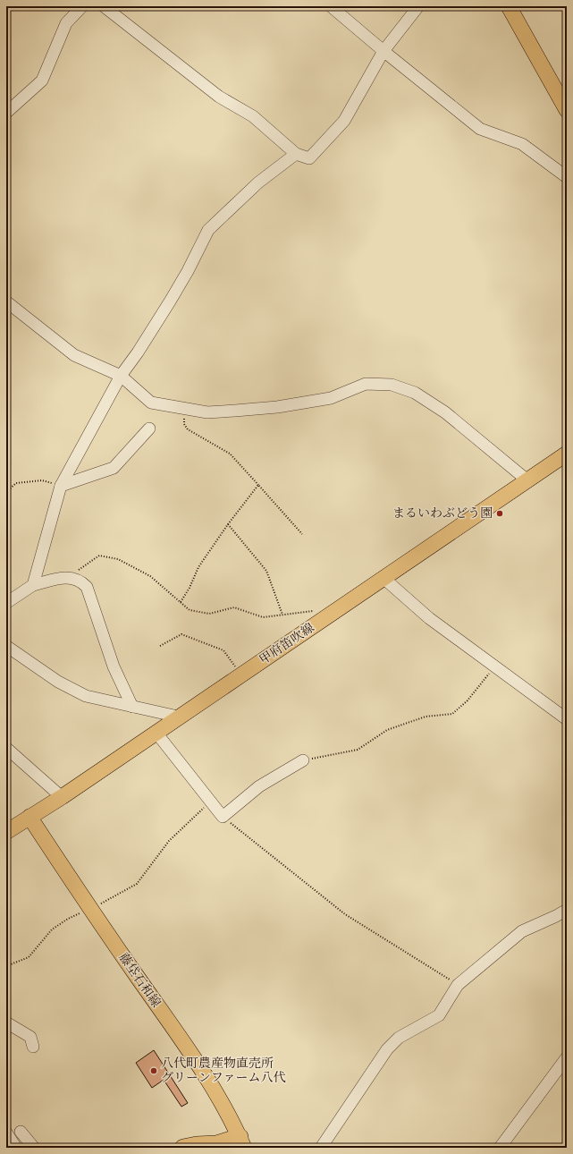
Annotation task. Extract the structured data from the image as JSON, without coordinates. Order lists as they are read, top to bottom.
{
  "streets": {
    "main road": ["甲府笛吹線", "藤垈石和線"]
  },
  "crossings": [
    ["甲府笛吹線", "藤垈石和線"]
  ],
  "places": ["まるいわぶどう園", "八代町農産物直売所 グリーンファーム八代"]
}
